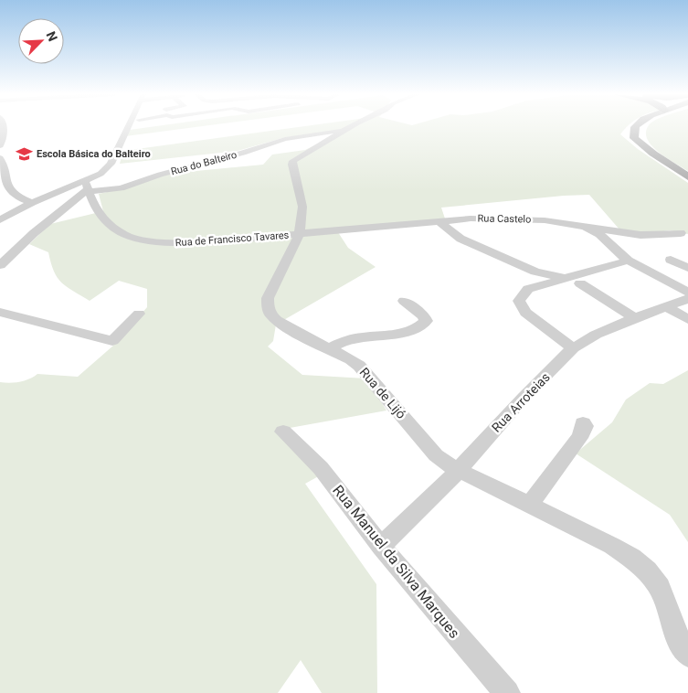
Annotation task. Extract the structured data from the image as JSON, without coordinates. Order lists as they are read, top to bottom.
{
  "streets": {
    "street": [
      "Rua do Balteiro",
      "Rua Castelo",
      "Rua de Francisco Tavares",
      "Rua de Lijó",
      "Rua Arroteias",
      "Rua Manuel da Silva Marques"
    ]
  },
  "crossings": [
    ["Rua do Balteiro", "Rua de Francisco Tavares"],
    ["Rua do Balteiro", "Rua de Lijó"],
    ["Rua Castelo", "Rua de Francisco Tavares"],
    ["Rua Castelo", "Rua de Lijó"],
    ["Rua de Francisco Tavares", "Rua de Lijó"],
    ["Rua de Lijó", "Rua Arroteias"],
    ["Rua Arroteias", "Rua Manuel da Silva Marques"]
  ],
  "places": {
    "school or university": ["Escola Básica do Balteiro"]
  },
  "north": "top right"
}
